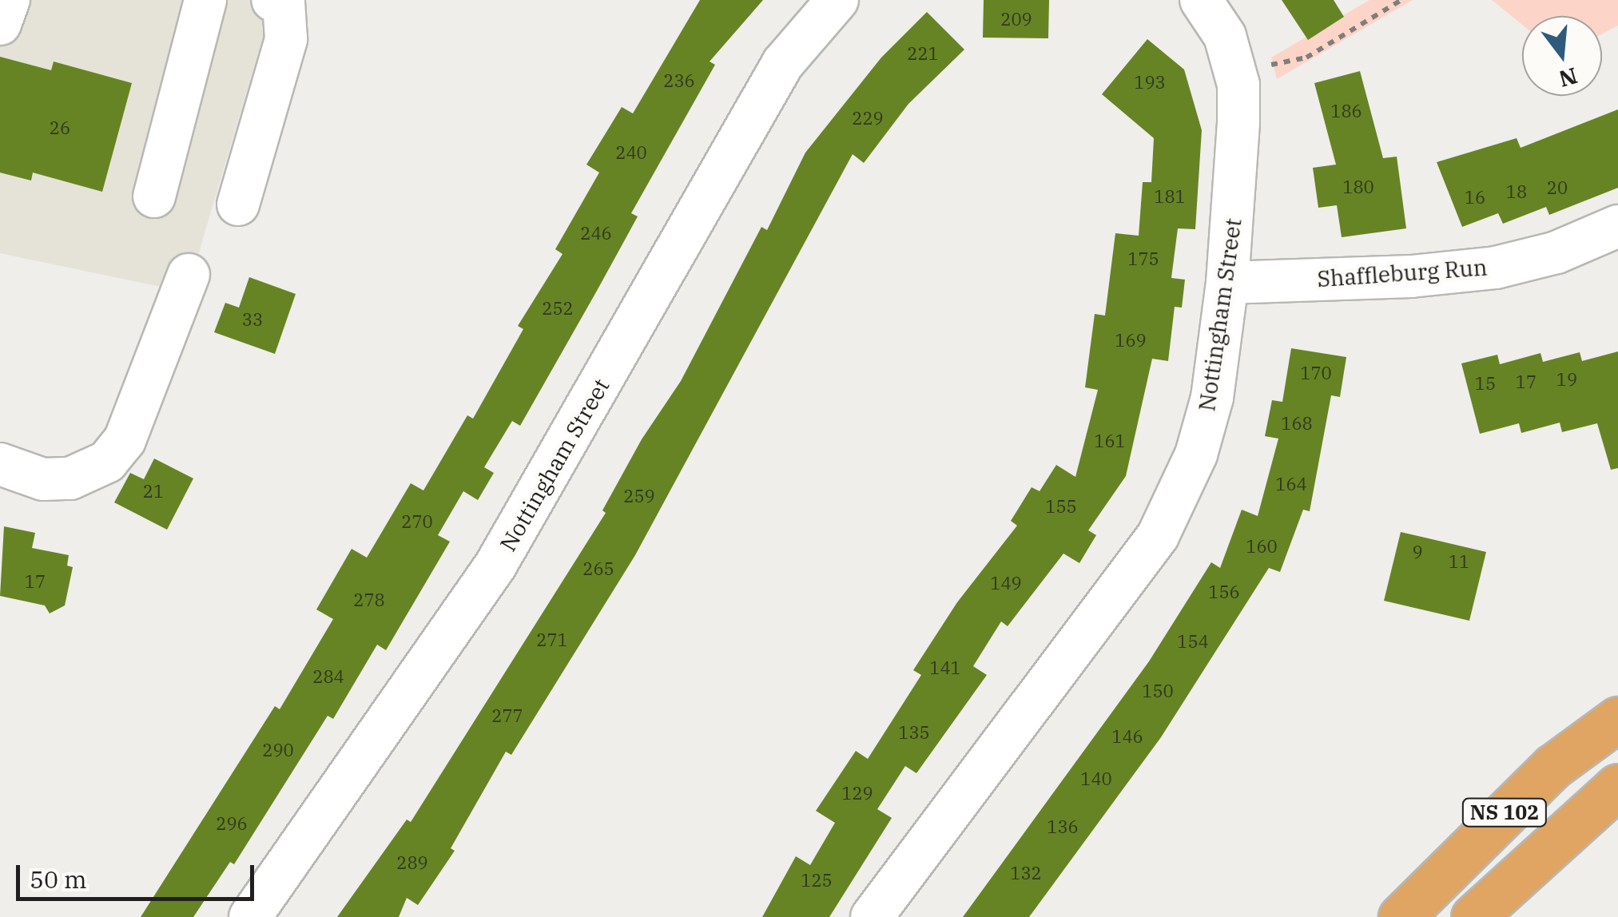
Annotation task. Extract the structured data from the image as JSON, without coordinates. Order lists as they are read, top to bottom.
{
  "streets": {
    "highway": ["NS 102"],
    "street": ["Shaffleburg Run", "Nottingham Street"]
  },
  "crossings": [
    ["Shaffleburg Run", "Nottingham Street"]
  ],
  "house_numbers": [
    "209",
    "221",
    "236",
    "193",
    "186",
    "229",
    "26",
    "240",
    "180",
    "20",
    "18",
    "181",
    "16",
    "246",
    "175",
    "252",
    "33",
    "169",
    "170",
    "19",
    "17",
    "15",
    "168",
    "161",
    "164",
    "21",
    "259",
    "155",
    "270",
    "160",
    "9",
    "11",
    "265",
    "17",
    "149",
    "156",
    "278",
    "271",
    "154",
    "141",
    "284",
    "150",
    "277",
    "135",
    "146",
    "290",
    "140",
    "129",
    "296",
    "136",
    "289",
    "132",
    "125"
  ],
  "scale_bar": "50 m",
  "north": "bottom"
}
